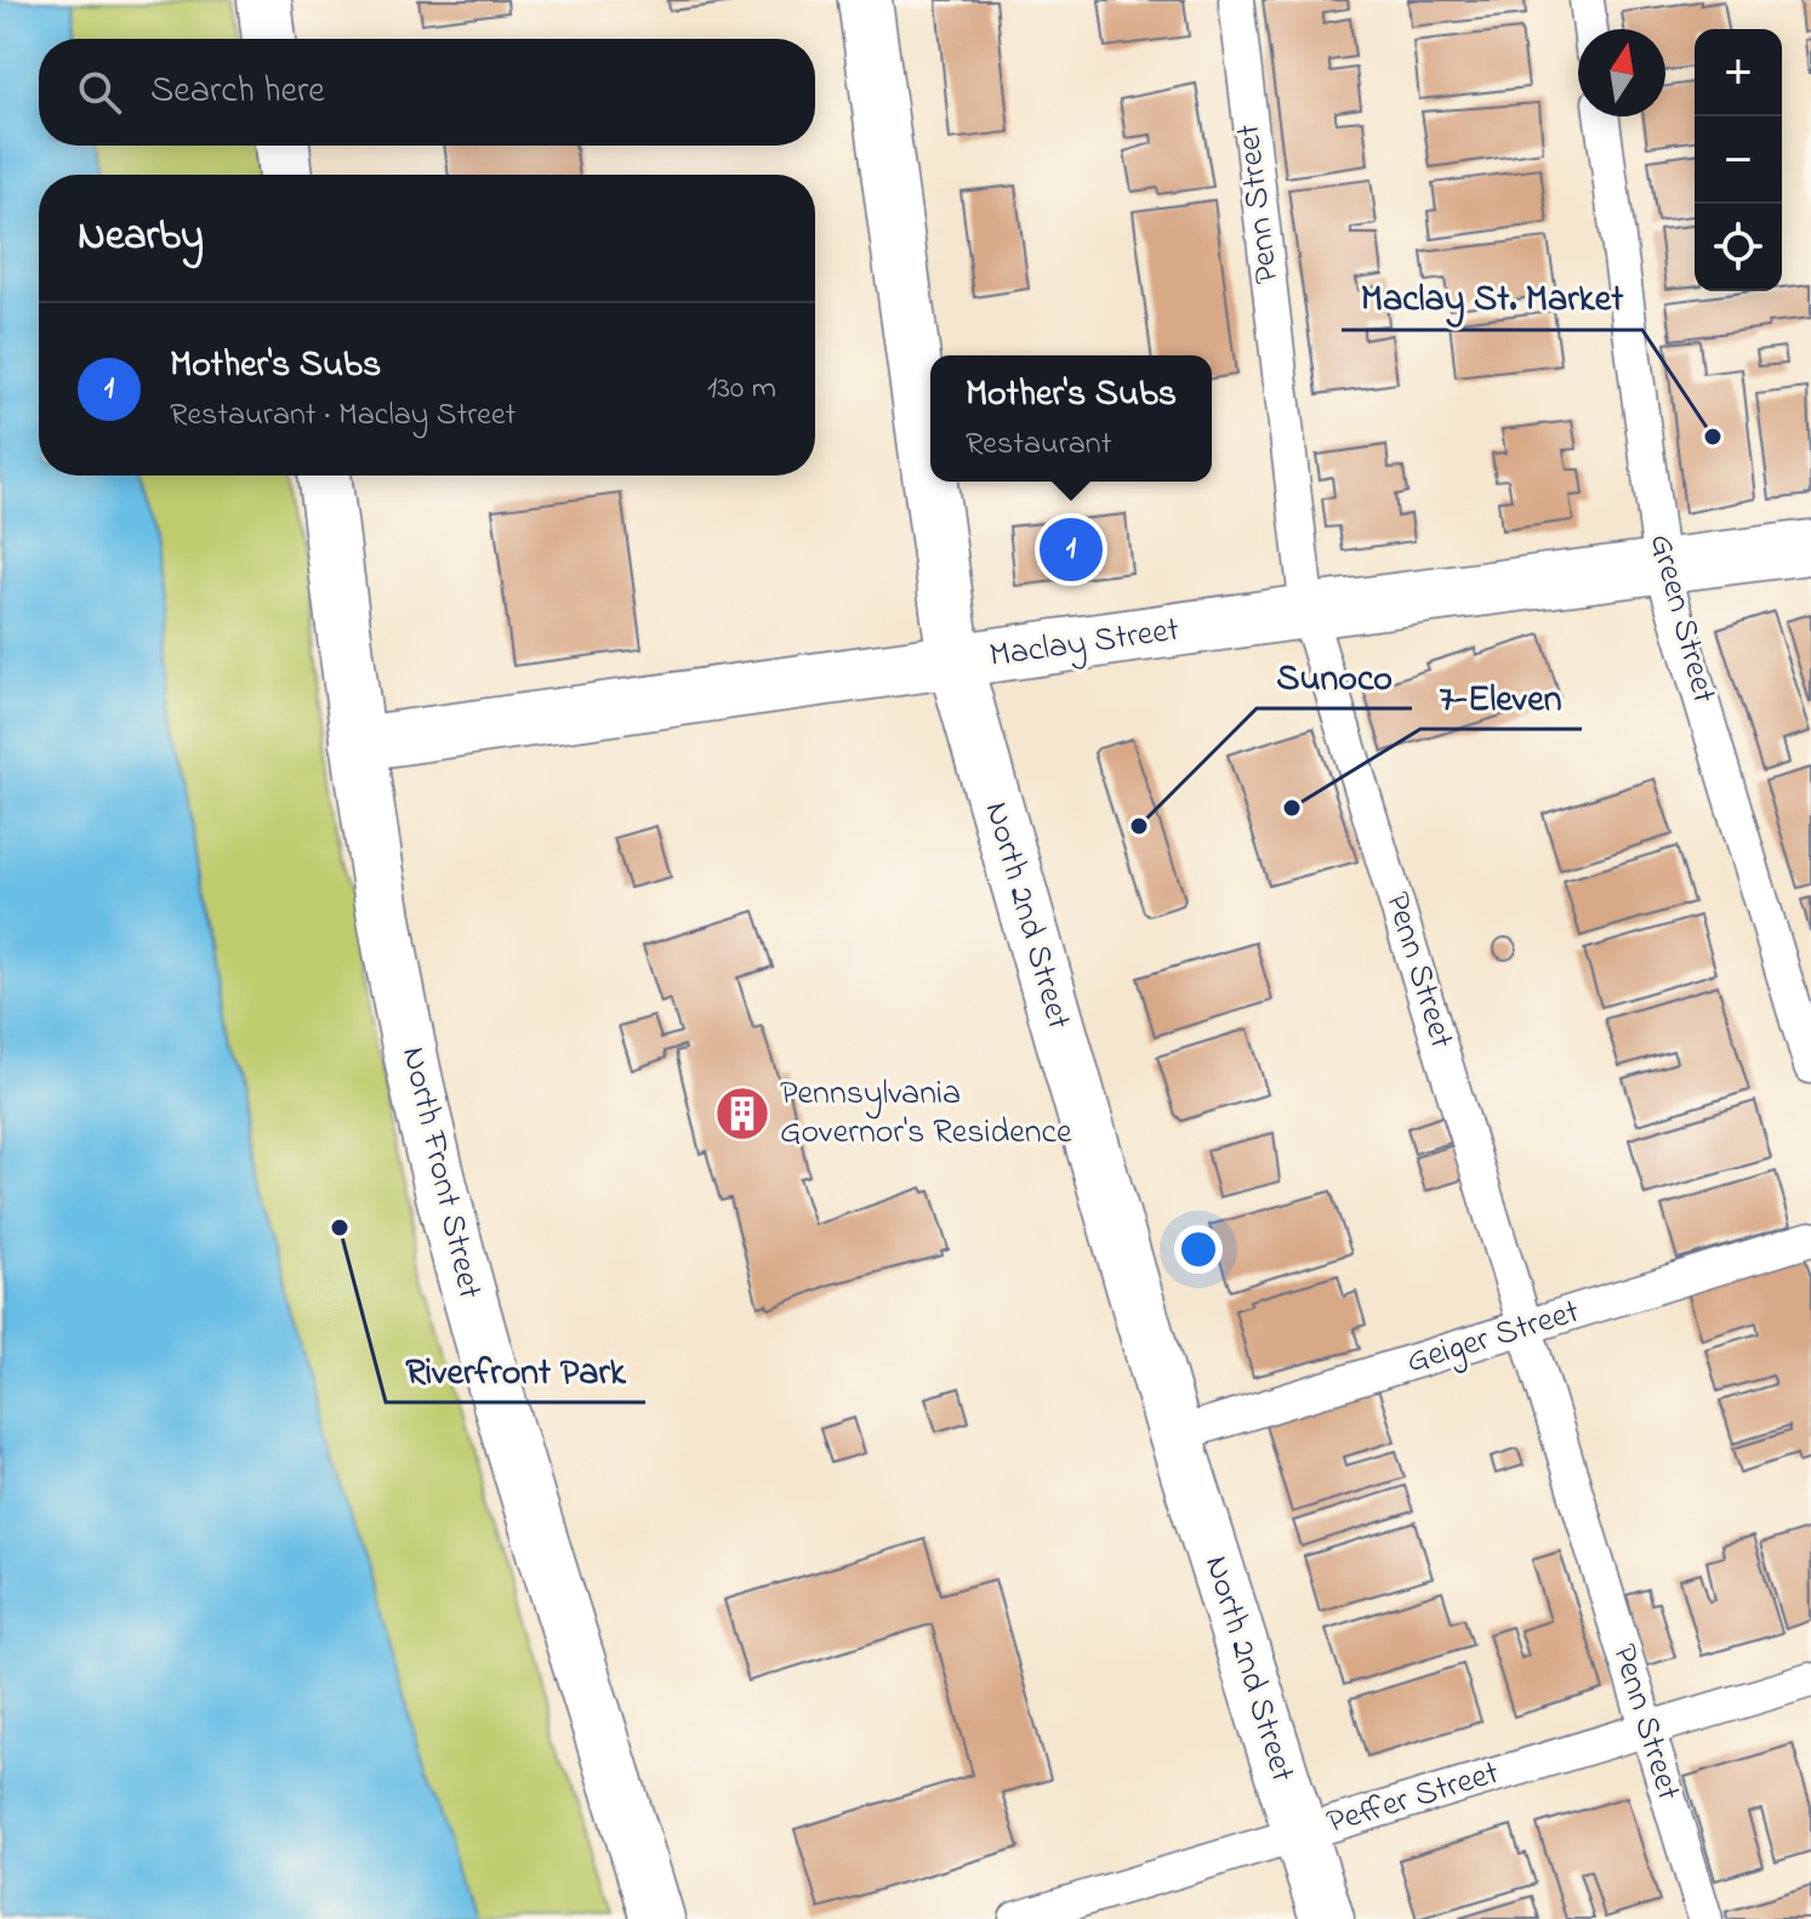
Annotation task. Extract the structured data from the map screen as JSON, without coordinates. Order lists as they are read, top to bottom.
{
  "streets": {
    "main road": ["Maclay Street", "North 2nd Street", "North Front Street"],
    "street": [
      "Penn Street",
      "Green Street",
      "Geiger Street",
      "Peffer Street"
    ]
  },
  "crossings": [
    ["Penn Street", "Maclay Street"],
    ["Penn Street", "Geiger Street"],
    ["Penn Street", "Peffer Street"],
    ["Green Street", "Maclay Street"],
    ["Maclay Street", "North 2nd Street"],
    ["Maclay Street", "North Front Street"],
    ["North 2nd Street", "Geiger Street"],
    ["North 2nd Street", "Peffer Street"]
  ],
  "places": {
    "other": [
      "Maclay St. Market",
      "7-Eleven",
      "Sunoco",
      "Riverfront Park"
    ],
    "building": ["Pennsylvania Governor's Residence"]
  },
  "north": "top",
  "page": {
    "map_buttons": ["+", "−"],
    "search": "Search here",
    "heading": "Nearby",
    "list": [
      {
        "mark": "1",
        "name": "Mother's Subs",
        "note": "Restaurant · Maclay Street",
        "value": "130 m"
      }
    ],
    "popup": ["Mother's Subs", "Restaurant"],
    "pins": "1"
  }
}
